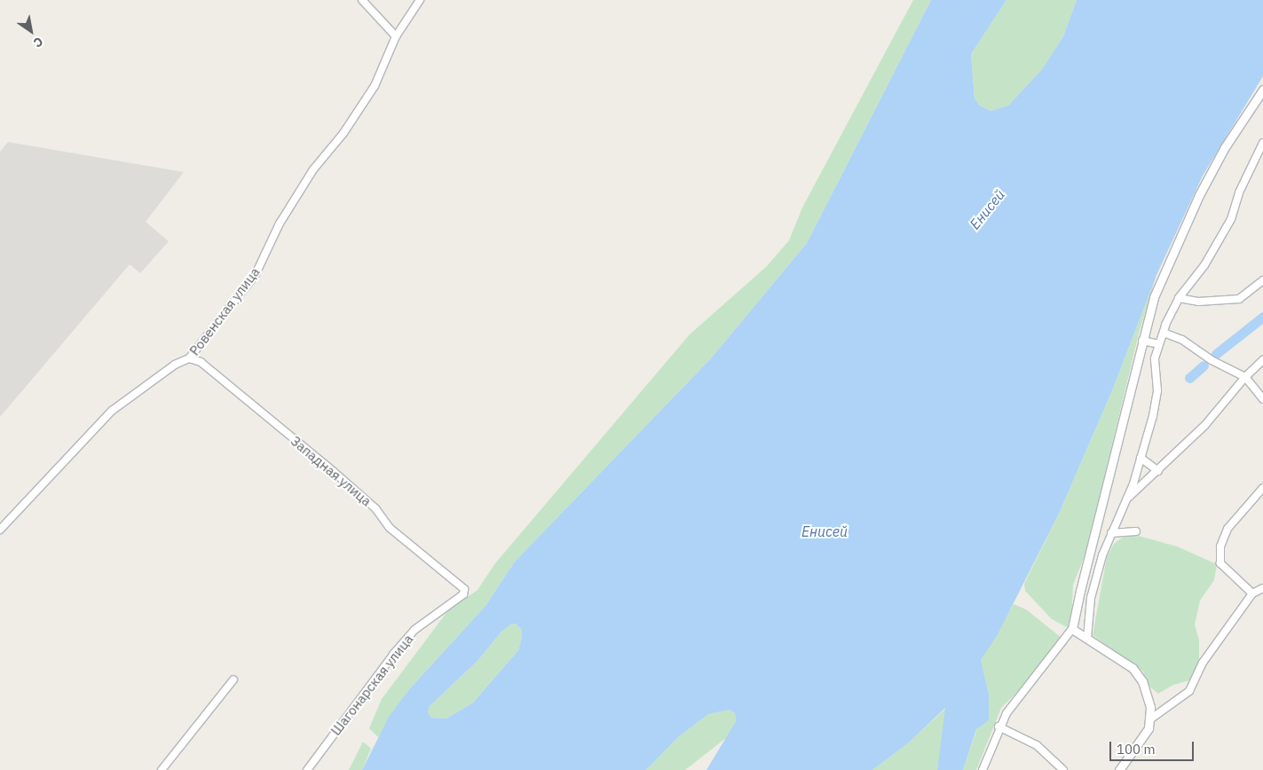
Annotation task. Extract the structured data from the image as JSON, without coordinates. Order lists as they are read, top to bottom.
{
  "streets": {
    "street": ["Ровенская улица", "Западная улица", "Шагонарская улица"]
  },
  "crossings": [
    ["Ровенская улица", "Западная улица"],
    ["Западная улица", "Шагонарская улица"]
  ],
  "water": ["Енисей"],
  "scale_bar": "100 m",
  "north": "bottom right"
}
